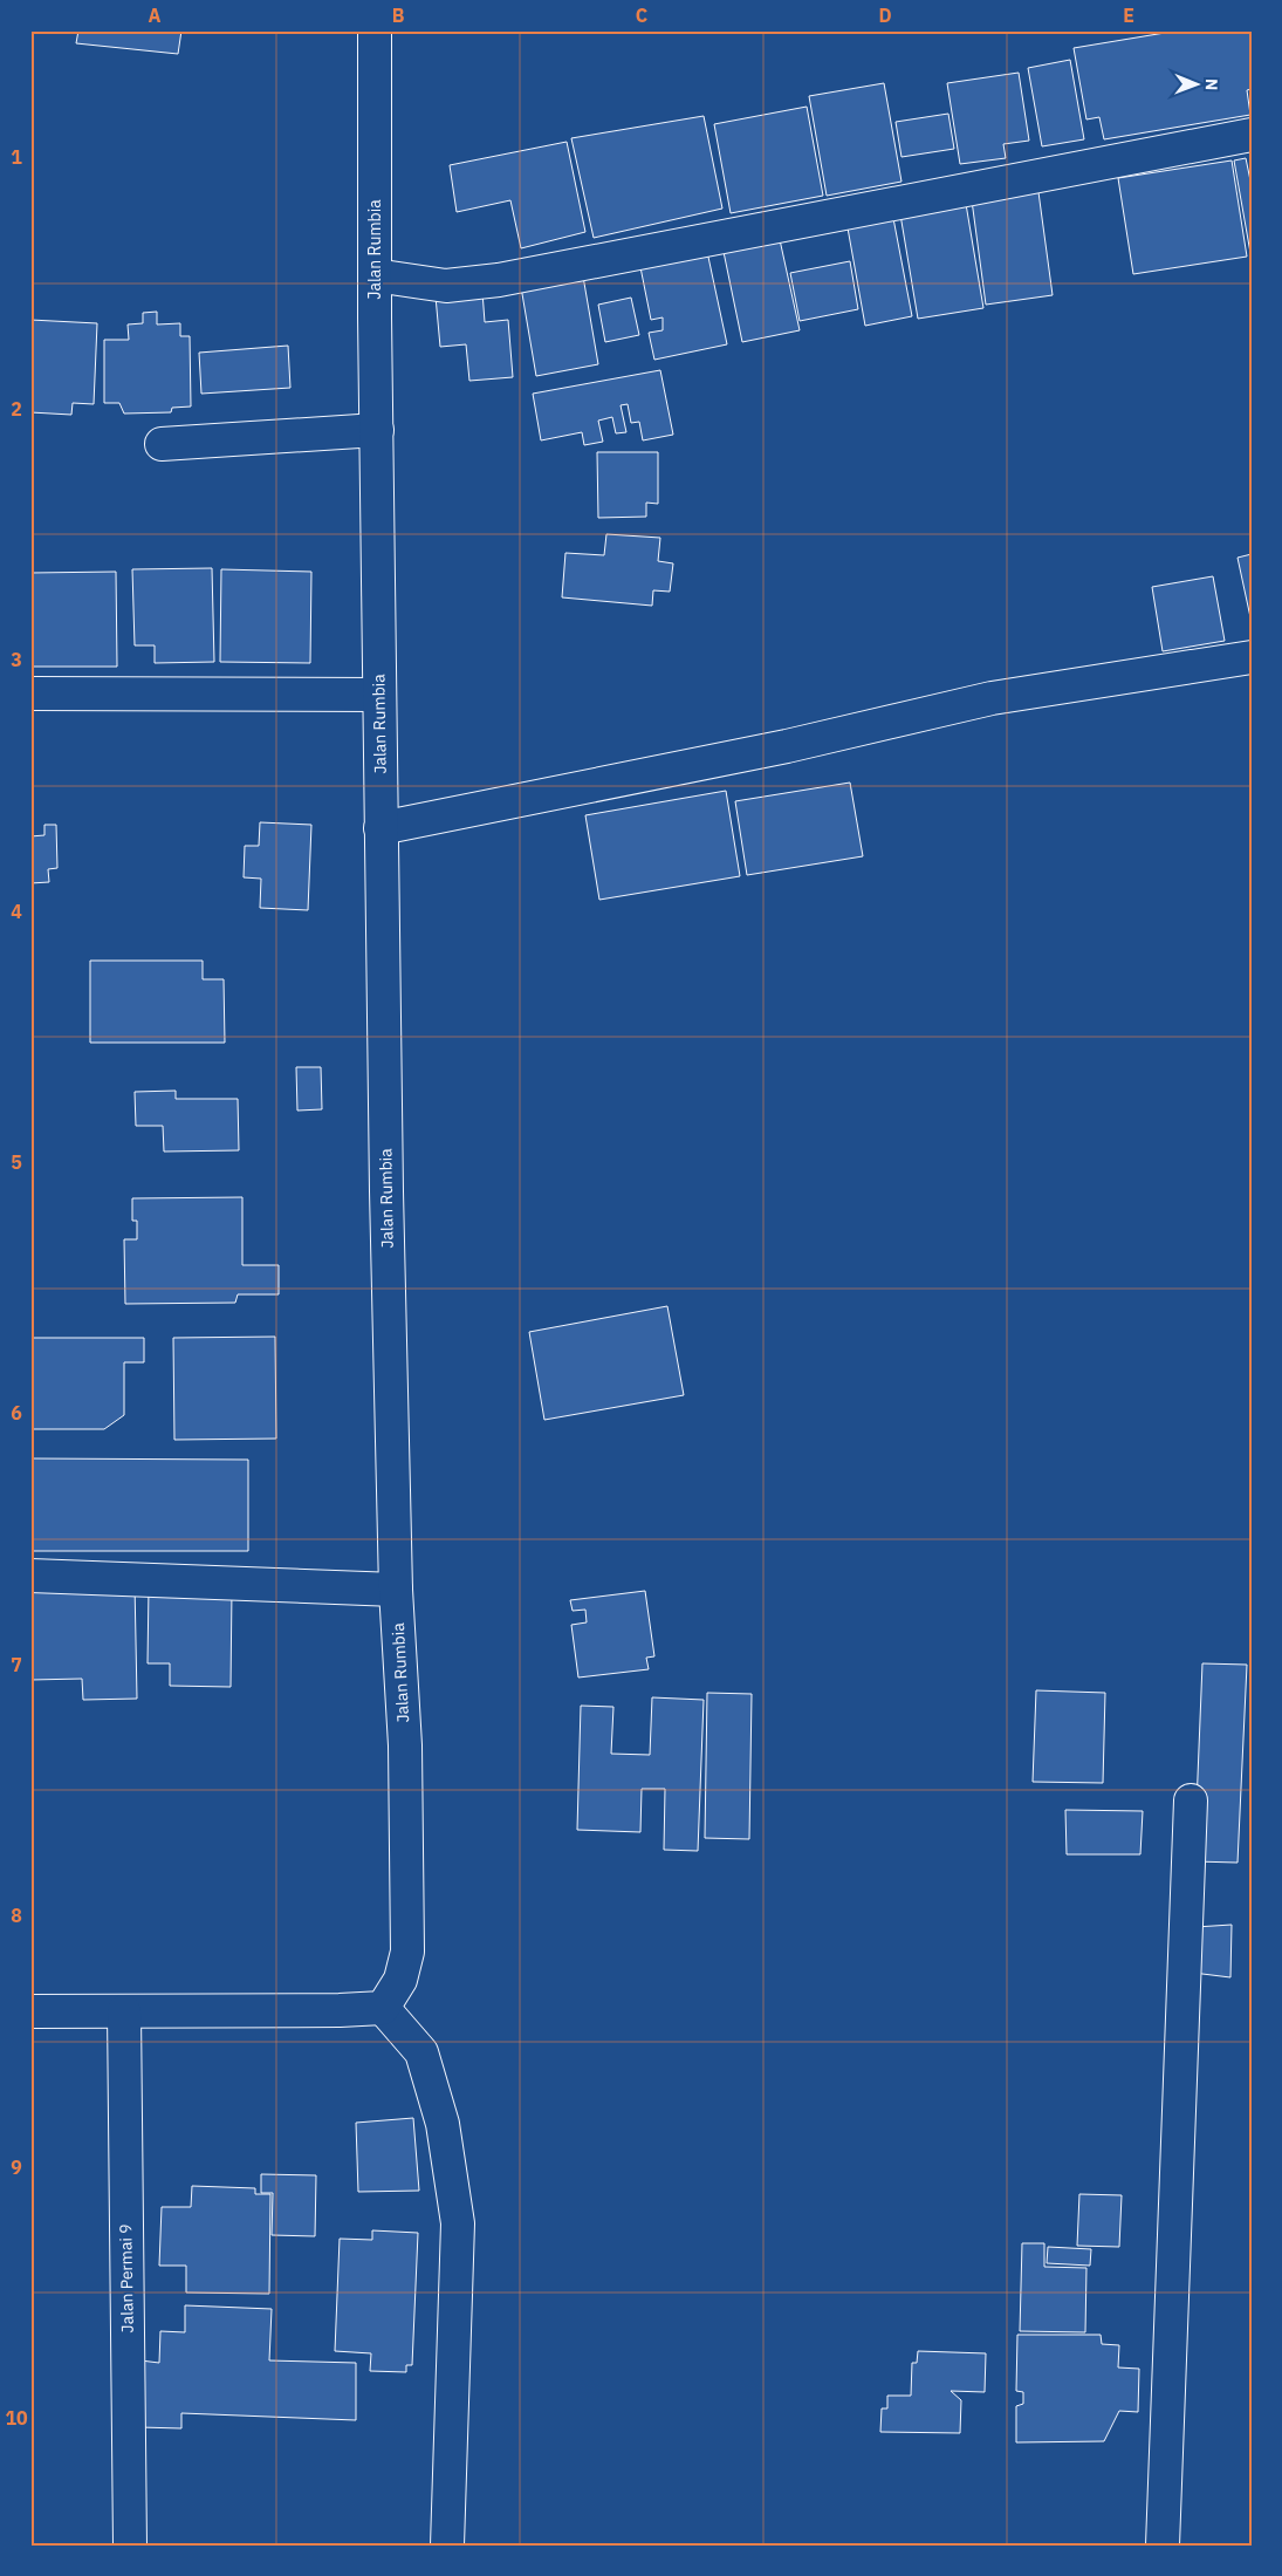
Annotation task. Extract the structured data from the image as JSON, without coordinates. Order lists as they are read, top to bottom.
{
  "streets": {
    "street": ["Jalan Rumbia", "Jalan Permai 9"]
  },
  "north": "right",
  "grid": {
    "columns": [
      "A",
      "B",
      "C",
      "D",
      "E"
    ],
    "rows": [
      "1",
      "2",
      "3",
      "4",
      "5",
      "6",
      "7",
      "8",
      "9",
      "10"
    ]
  }
}
